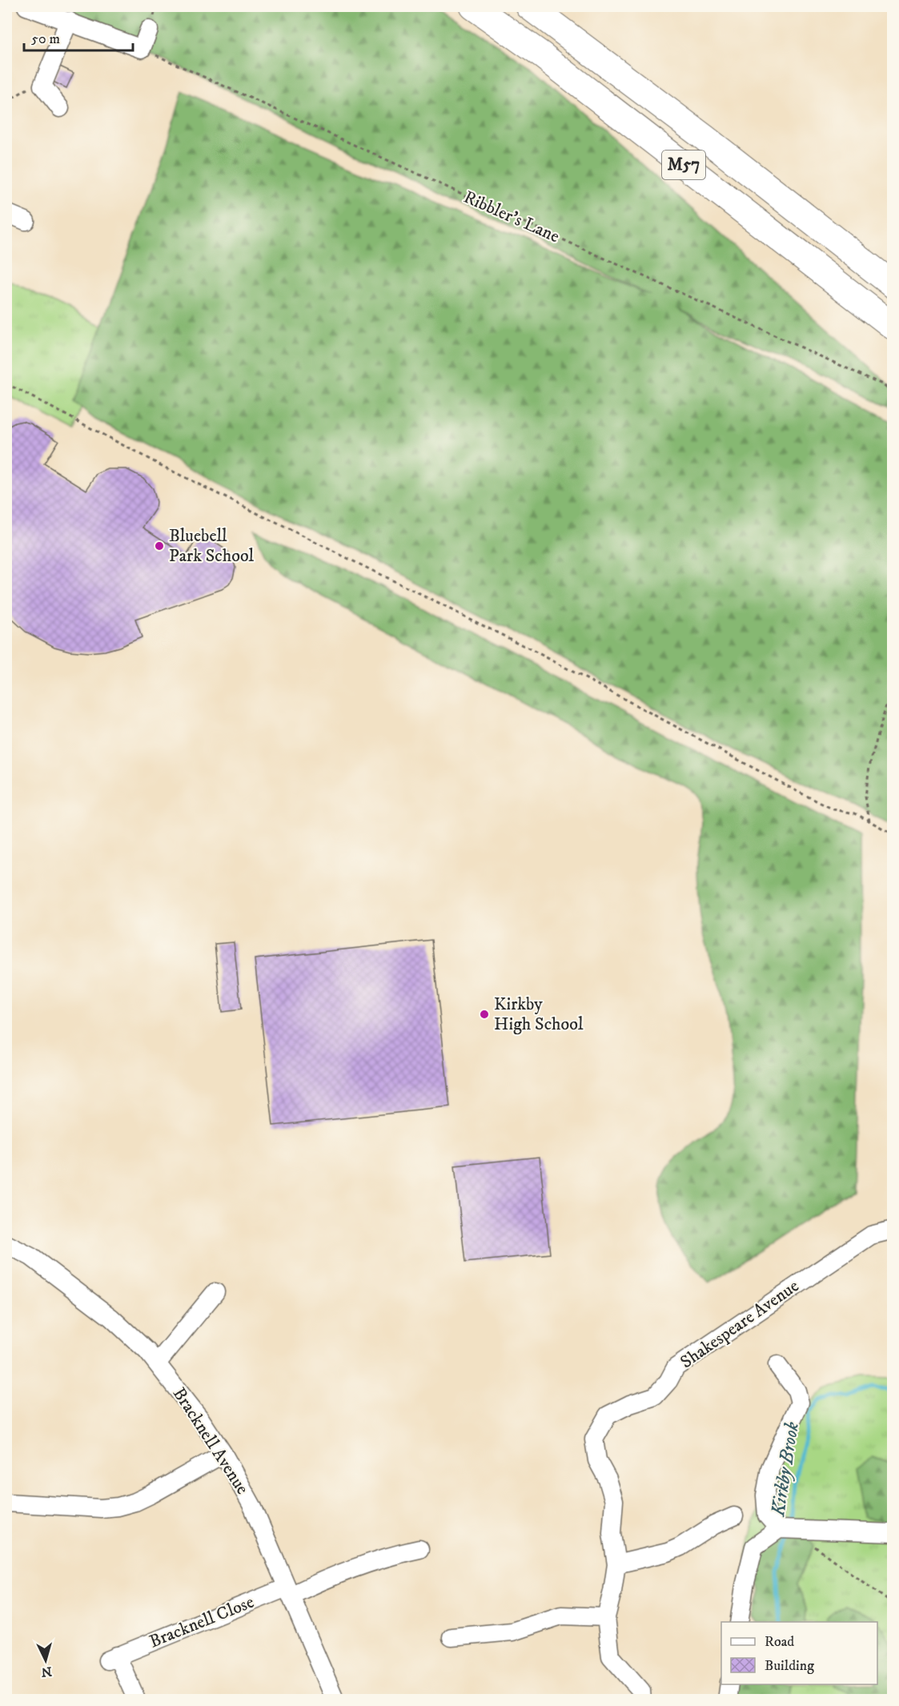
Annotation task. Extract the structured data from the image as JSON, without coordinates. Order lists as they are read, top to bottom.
{
  "streets": {
    "highway": ["M57"],
    "street": ["Shakespeare Avenue", "Bracknell Avenue", "Bracknell Close"],
    "path": ["Ribbler's Lane"]
  },
  "crossings": [
    ["Bracknell Avenue", "Bracknell Close"]
  ],
  "water": ["Kirkby Brook"],
  "places": ["Bluebell Park School", "Kirkby High School"],
  "legend": ["Road", "Building"],
  "scale_bar": "50 m",
  "north": "bottom"
}
